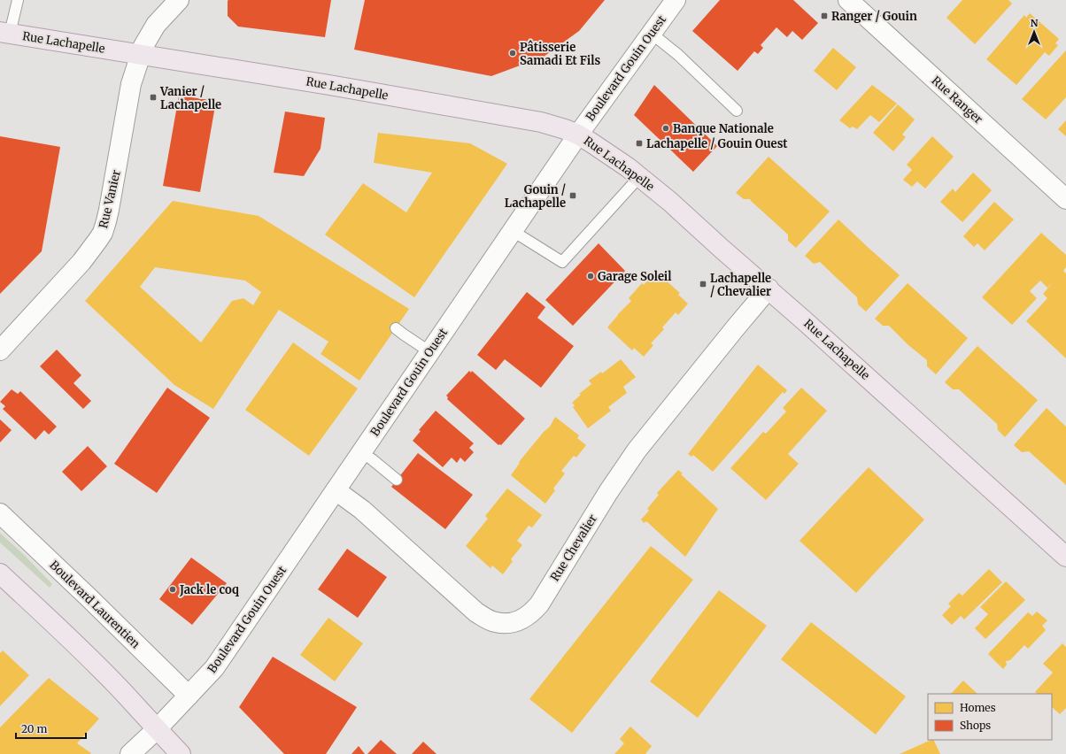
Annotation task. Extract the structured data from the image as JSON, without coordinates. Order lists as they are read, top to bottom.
{
  "streets": {
    "main road": ["Rue Lachapelle"],
    "street": [
      "Boulevard Gouin Ouest",
      "Rue Ranger",
      "Rue Vanier",
      "Rue Chevalier",
      "Boulevard Laurentien"
    ]
  },
  "crossings": [
    ["Rue Lachapelle", "Boulevard Gouin Ouest"],
    ["Rue Lachapelle", "Rue Vanier"],
    ["Rue Lachapelle", "Rue Chevalier"],
    ["Boulevard Gouin Ouest", "Rue Chevalier"],
    ["Boulevard Gouin Ouest", "Boulevard Laurentien"]
  ],
  "places": {
    "transit": [
      "Ranger / Gouin",
      "Vanier / Lachapelle",
      "Lachapelle / Gouin Ouest",
      "Gouin / Lachapelle",
      "Lachapelle / Chevalier"
    ],
    "other": [
      "Pâtisserie Samadi Et Fils",
      "Banque Nationale",
      "Garage Soleil",
      "Jack le coq"
    ]
  },
  "legend": ["Homes", "Shops"],
  "scale_bar": "20 m",
  "north": "top"
}
